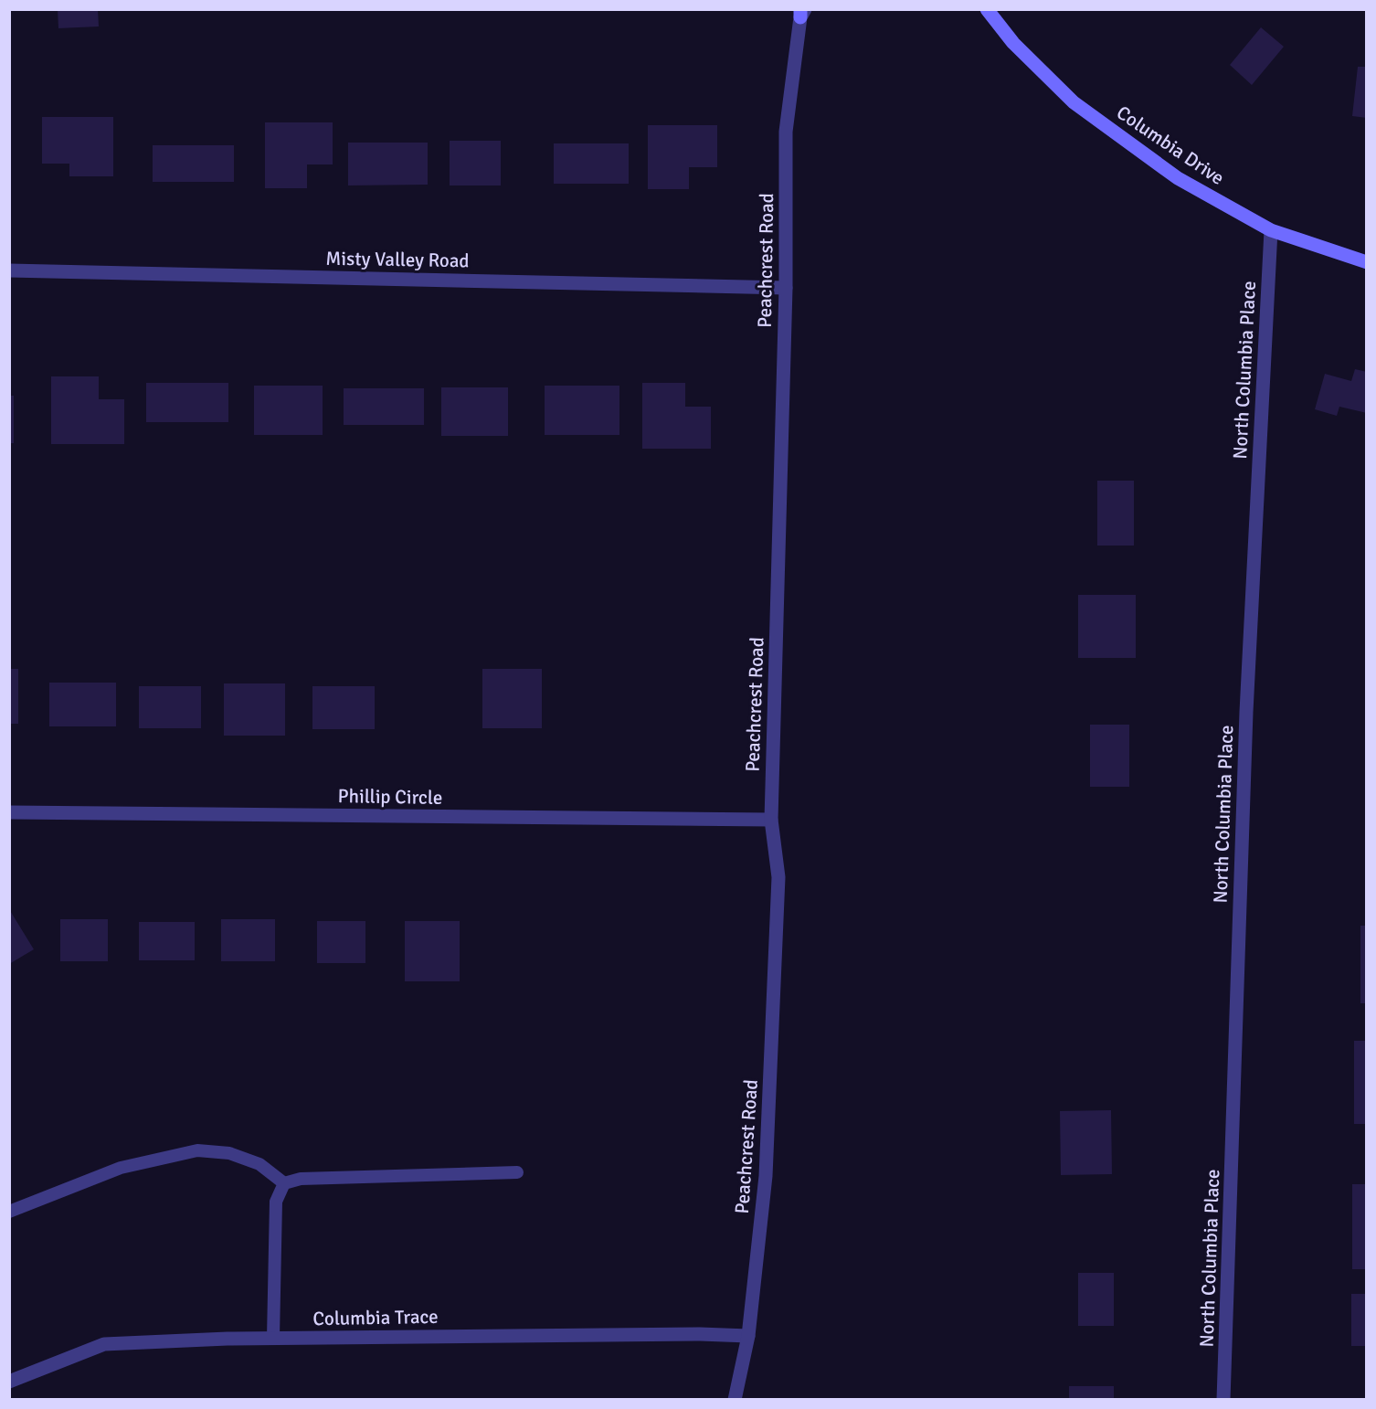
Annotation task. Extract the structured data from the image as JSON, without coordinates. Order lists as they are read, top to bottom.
{
  "streets": {
    "main road": ["Columbia Drive"],
    "street": [
      "Misty Valley Road",
      "Peachcrest Road",
      "North Columbia Place",
      "Phillip Circle",
      "Columbia Trace"
    ]
  },
  "crossings": [
    ["Columbia Drive", "North Columbia Place"],
    ["Misty Valley Road", "Peachcrest Road"],
    ["Peachcrest Road", "Phillip Circle"],
    ["Peachcrest Road", "Columbia Trace"]
  ]
}
